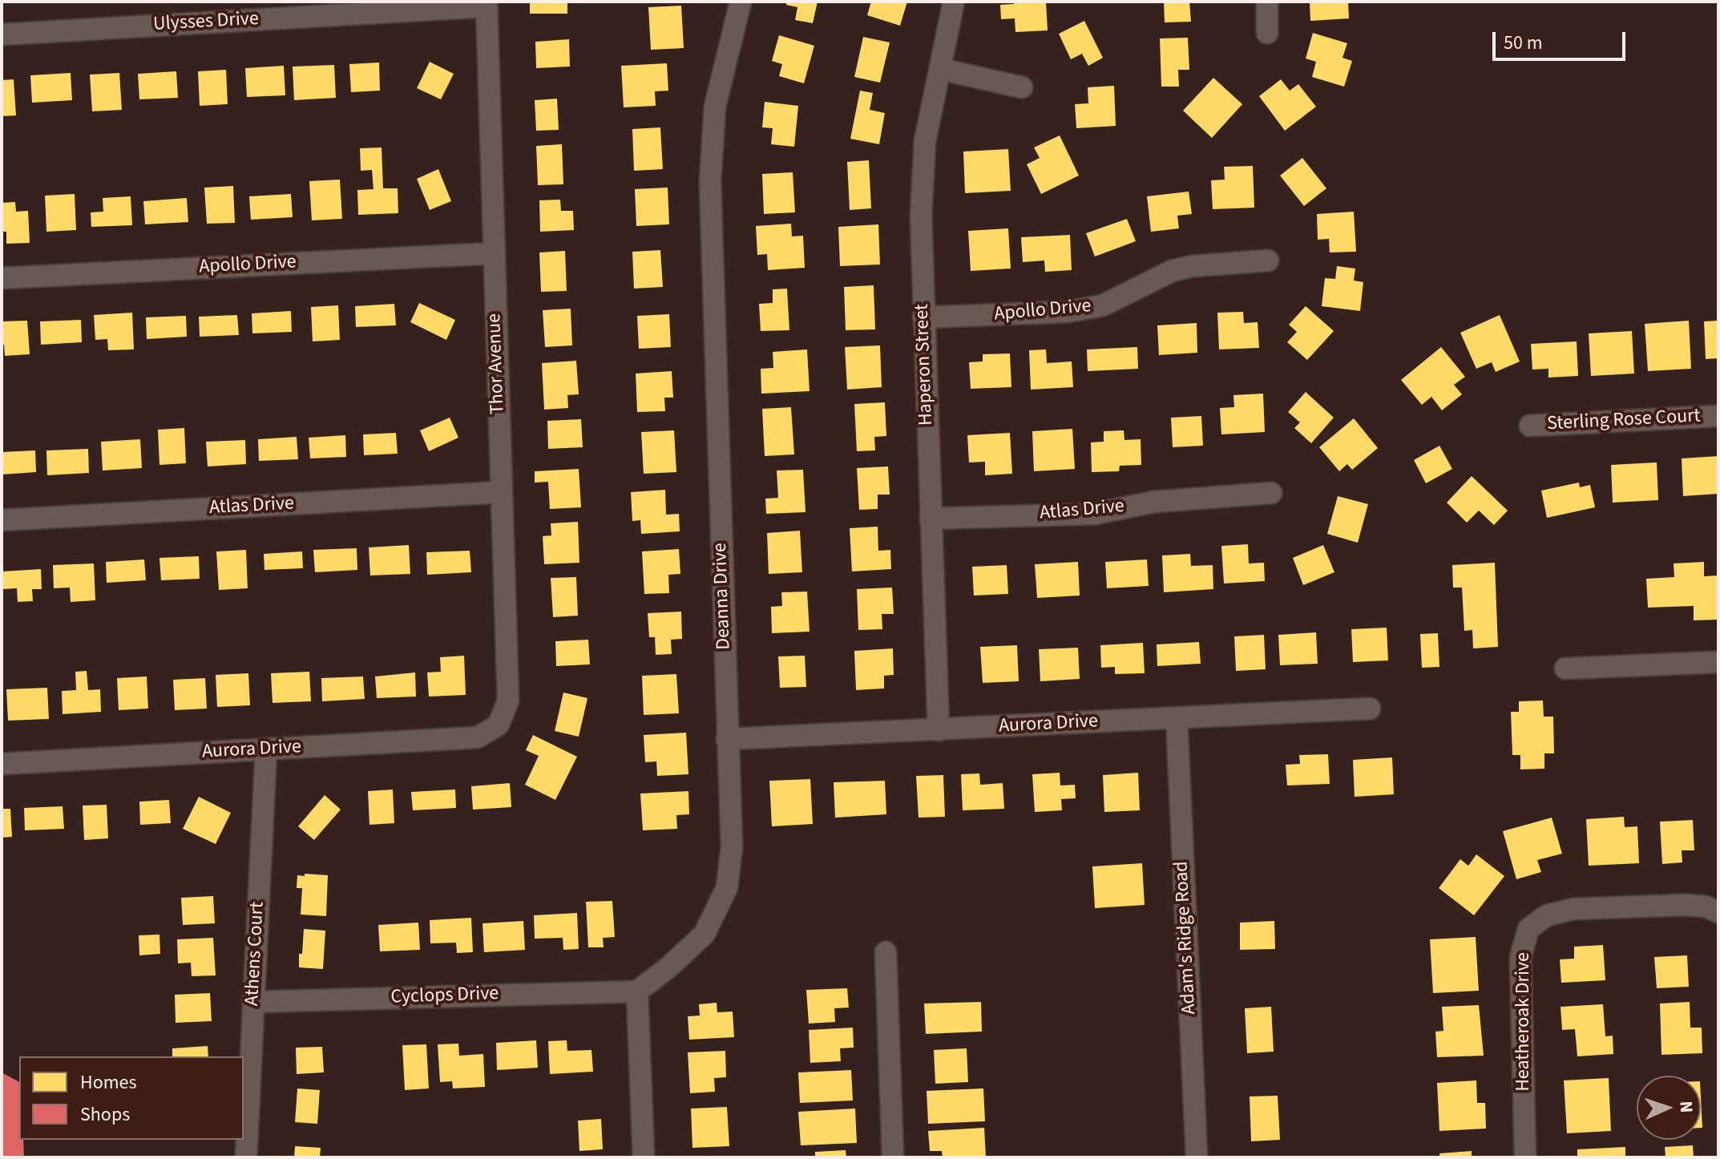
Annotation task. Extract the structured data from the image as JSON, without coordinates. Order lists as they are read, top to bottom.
{
  "streets": {
    "street": [
      "Ulysses Drive",
      "Apollo Drive",
      "Thor Avenue",
      "Haperon Street",
      "Sterling Rose Court",
      "Atlas Drive",
      "Deanna Drive",
      "Aurora Drive",
      "Adam's Ridge Road",
      "Athens Court",
      "Cyclops Drive",
      "Heatheroak Drive"
    ]
  },
  "crossings": [
    ["Ulysses Drive", "Thor Avenue"],
    ["Apollo Drive", "Thor Avenue"],
    ["Apollo Drive", "Haperon Street"],
    ["Thor Avenue", "Atlas Drive"],
    ["Thor Avenue", "Aurora Drive"],
    ["Haperon Street", "Atlas Drive"],
    ["Haperon Street", "Aurora Drive"],
    ["Deanna Drive", "Aurora Drive"],
    ["Deanna Drive", "Cyclops Drive"],
    ["Aurora Drive", "Adam's Ridge Road"],
    ["Aurora Drive", "Athens Court"],
    ["Athens Court", "Cyclops Drive"]
  ],
  "legend": ["Homes", "Shops"],
  "scale_bar": "50 m",
  "north": "right"
}
